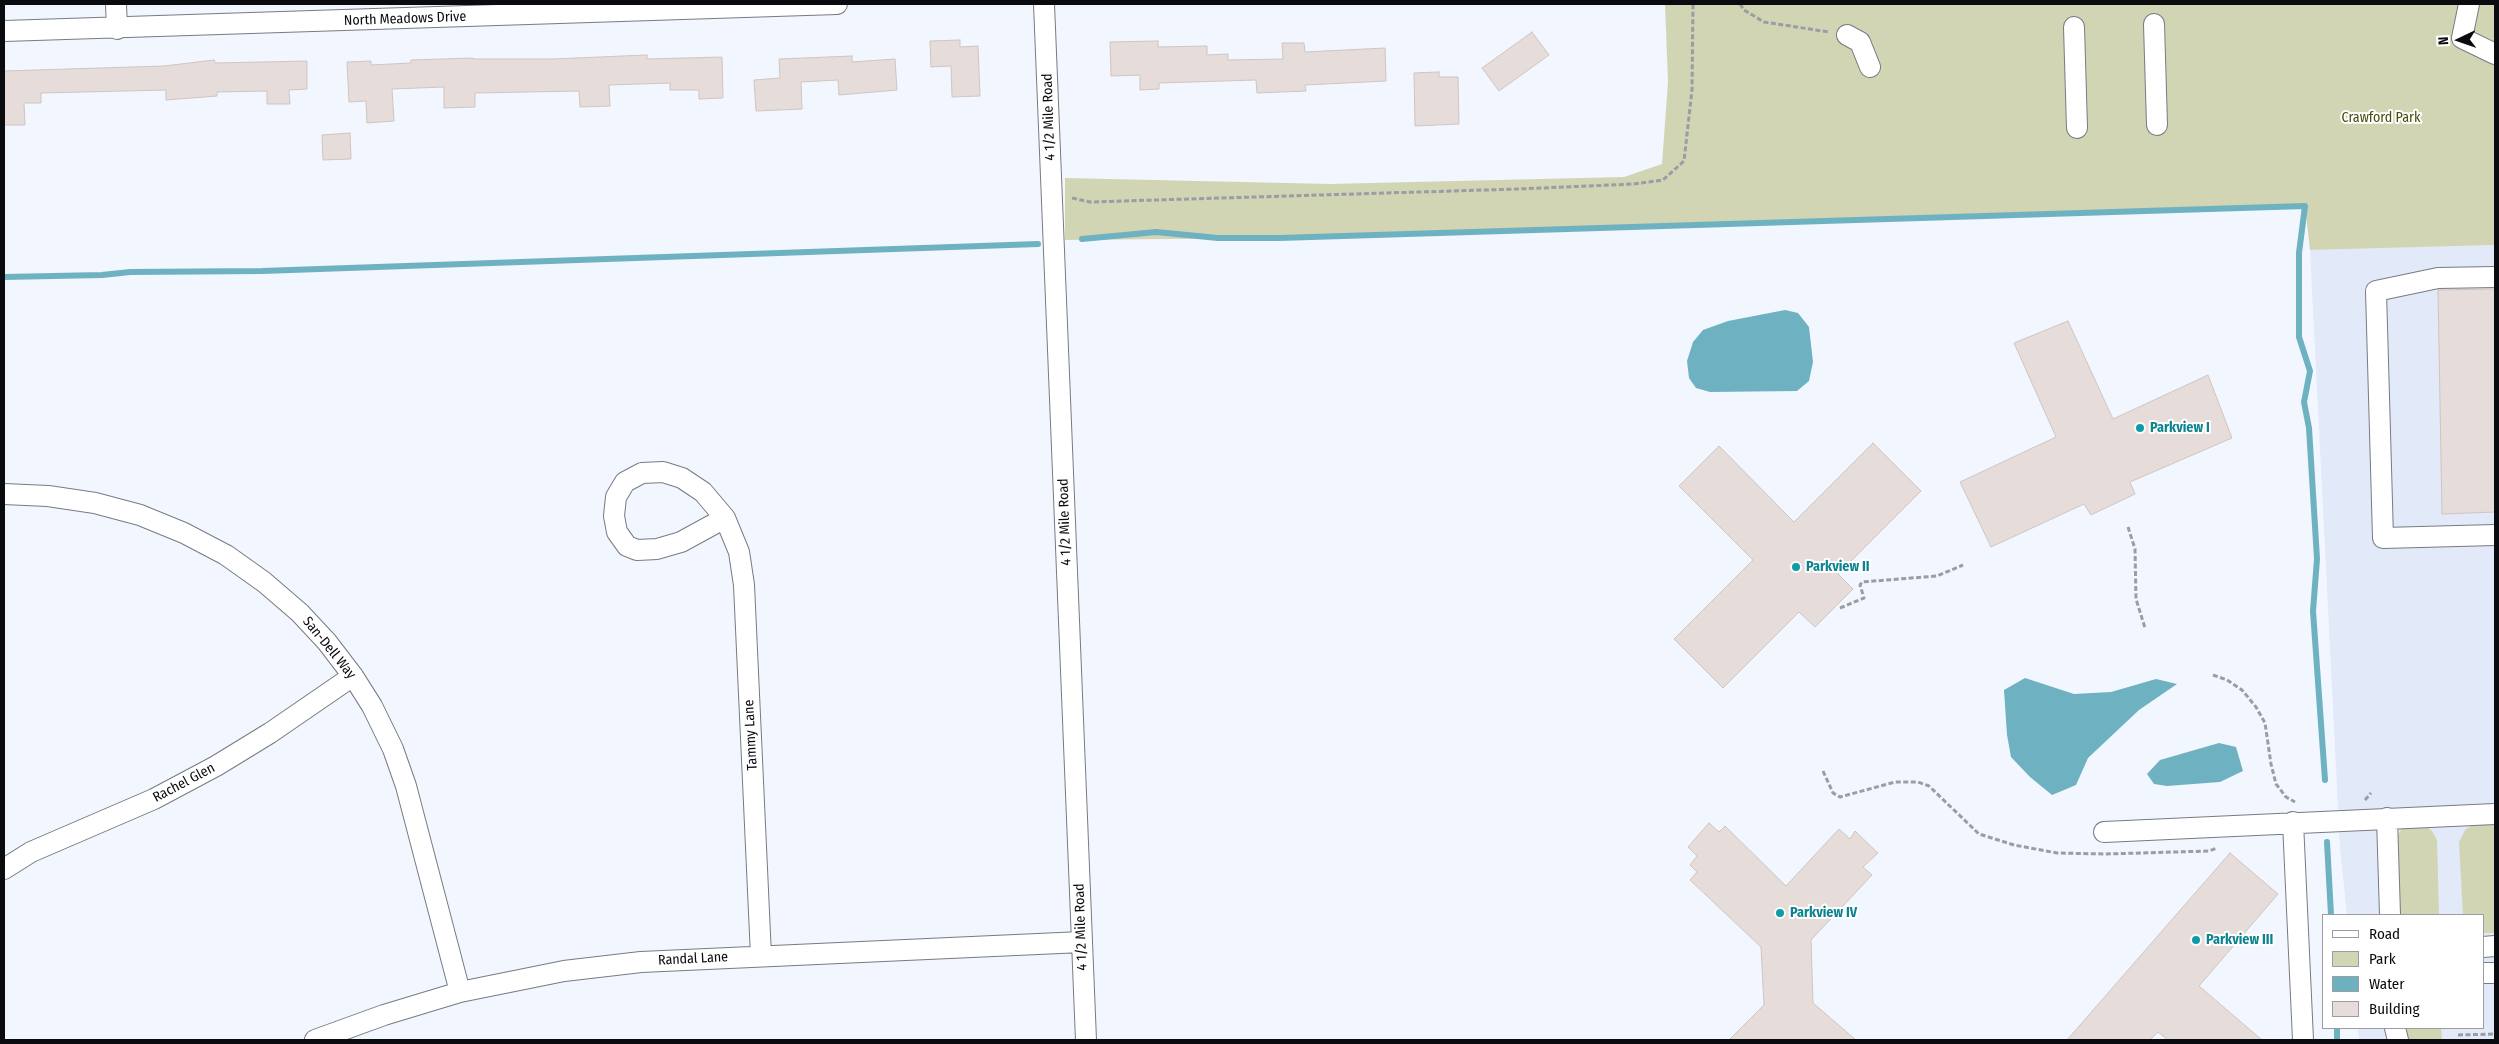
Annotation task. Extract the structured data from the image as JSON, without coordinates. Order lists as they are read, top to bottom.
{
  "streets": {
    "street": [
      "North Meadows Drive",
      "4 1/2 Mile Road",
      "San-Dell Way",
      "Tammy Lane",
      "Rachel Glen",
      "Randal Lane"
    ]
  },
  "crossings": [
    ["4 1/2 Mile Road", "Randal Lane"],
    ["San-Dell Way", "Rachel Glen"],
    ["San-Dell Way", "Randal Lane"],
    ["Tammy Lane", "Randal Lane"]
  ],
  "parks": ["Crawford Park"],
  "places": [
    "Parkview I",
    "Parkview II",
    "Parkview IV",
    "Parkview III"
  ],
  "legend": [
    "Road",
    "Park",
    "Water",
    "Building"
  ],
  "north": "left"
}
